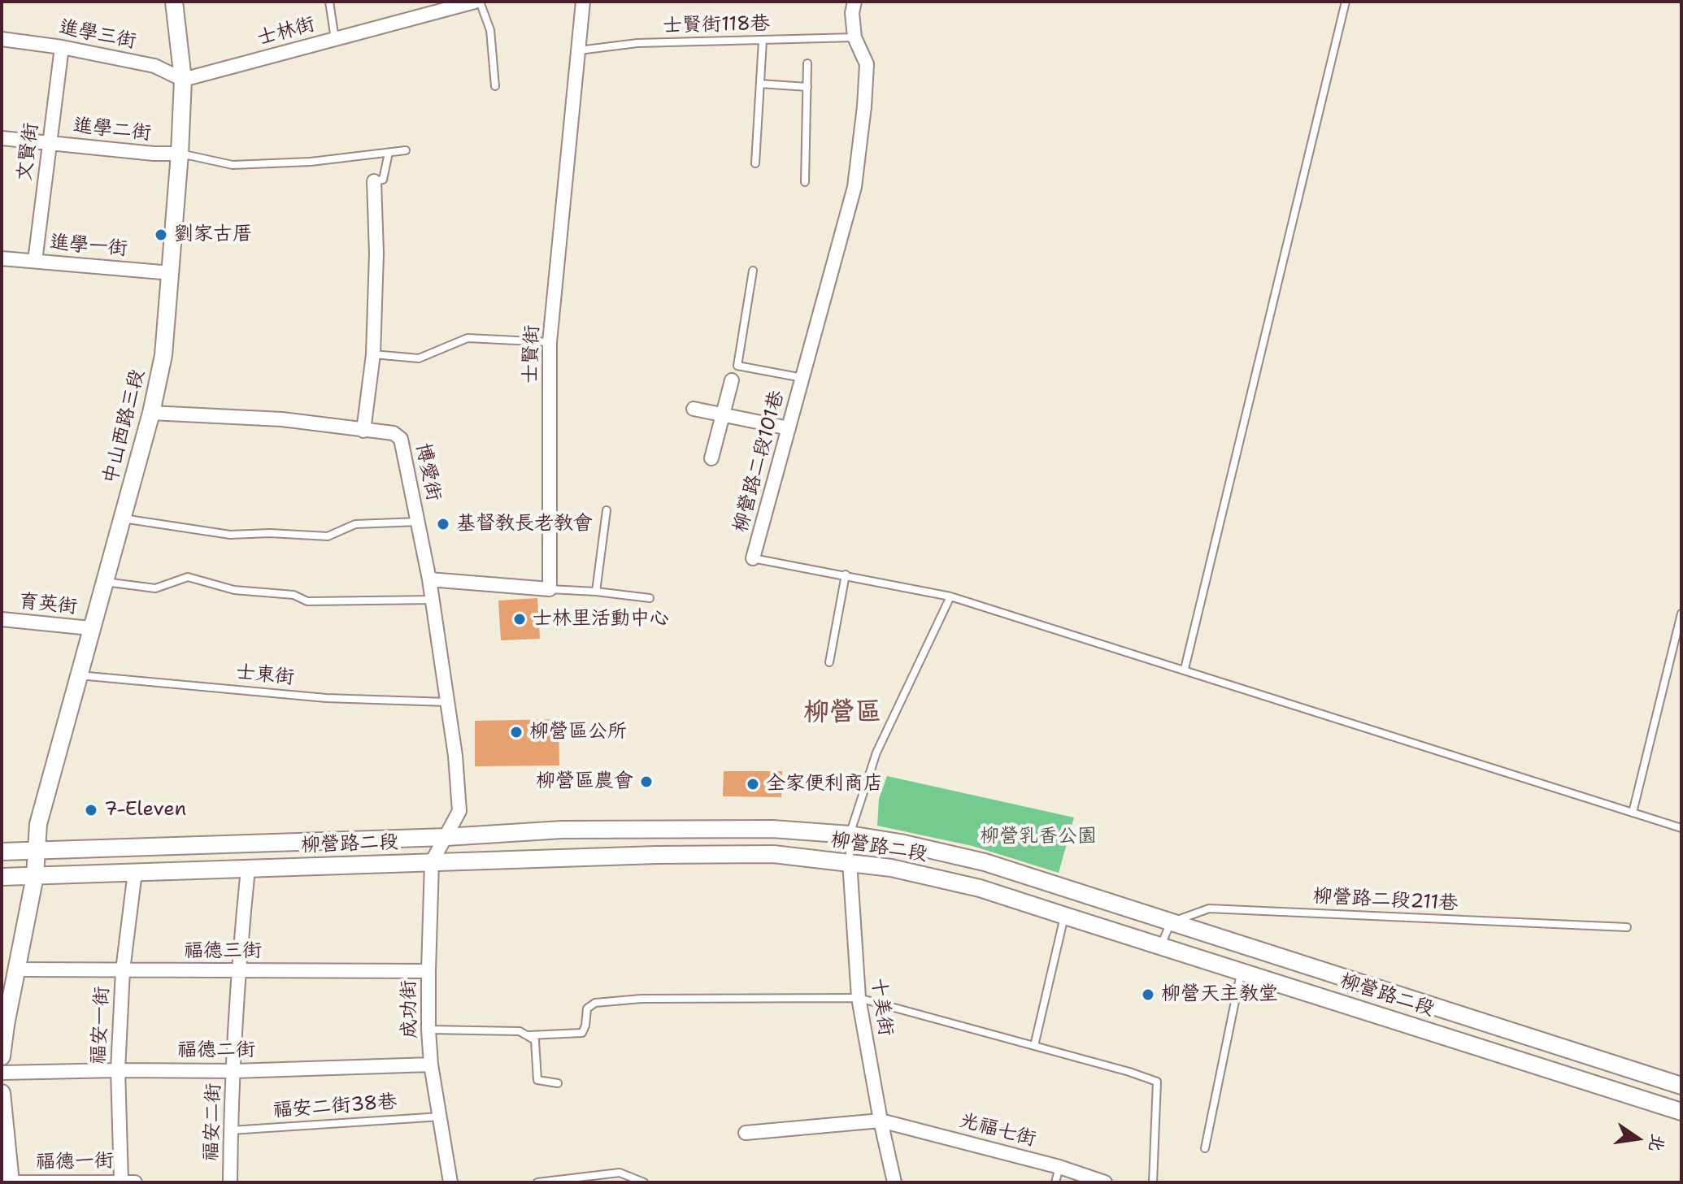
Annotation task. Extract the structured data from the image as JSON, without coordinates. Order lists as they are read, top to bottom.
{
  "streets": {
    "street": [
      "士林街",
      "進學三街",
      "進學二街",
      "文賢街",
      "進學一街",
      "士賢街",
      "中山西路三段",
      "柳營路二段101巷",
      "博愛街",
      "育英街",
      "柳營路二段",
      "福德三街",
      "十美街",
      "成功街",
      "福安一街",
      "福德二街",
      "福安二街",
      "光福七街",
      "福德一街"
    ],
    "lane": [
      "士賢街118巷",
      "士東街",
      "柳營路二段211巷",
      "福安二街38巷"
    ]
  },
  "crossings": [
    ["士賢街118巷", "士賢街"],
    ["士賢街118巷", "柳營路二段101巷"],
    ["士林街", "進學三街"],
    ["士林街", "中山西路三段"],
    ["進學三街", "文賢街"],
    ["進學三街", "中山西路三段"],
    ["進學二街", "文賢街"],
    ["進學二街", "中山西路三段"],
    ["文賢街", "進學一街"],
    ["進學一街", "中山西路三段"],
    ["中山西路三段", "博愛街"],
    ["中山西路三段", "育英街"],
    ["中山西路三段", "士東街"],
    ["中山西路三段", "柳營路二段"],
    ["中山西路三段", "福德三街"],
    ["博愛街", "士東街"],
    ["博愛街", "柳營路二段"],
    ["博愛街", "成功街"],
    ["柳營路二段", "柳營路二段211巷"],
    ["柳營路二段", "十美街"],
    ["柳營路二段", "成功街"],
    ["柳營路二段", "福安一街"],
    ["柳營路二段", "福安二街"],
    ["福德三街", "成功街"],
    ["福德三街", "福安一街"],
    ["福德三街", "福安二街"],
    ["十美街", "光福七街"],
    ["成功街", "福德二街"],
    ["成功街", "福安二街38巷"],
    ["福安一街", "福德二街"],
    ["福安一街", "福德一街"],
    ["福德二街", "福安二街"],
    ["福安二街38巷", "福安二街"]
  ],
  "districts": ["柳營區"],
  "parks": ["柳營乳香公園"],
  "places": [
    "劉家古厝",
    "基督教長老教會",
    "士林里活動中心",
    "柳營區公所",
    "柳營區農會",
    "全家便利商店",
    "7-Eleven",
    "柳營天主教堂"
  ],
  "north": "right"
}
